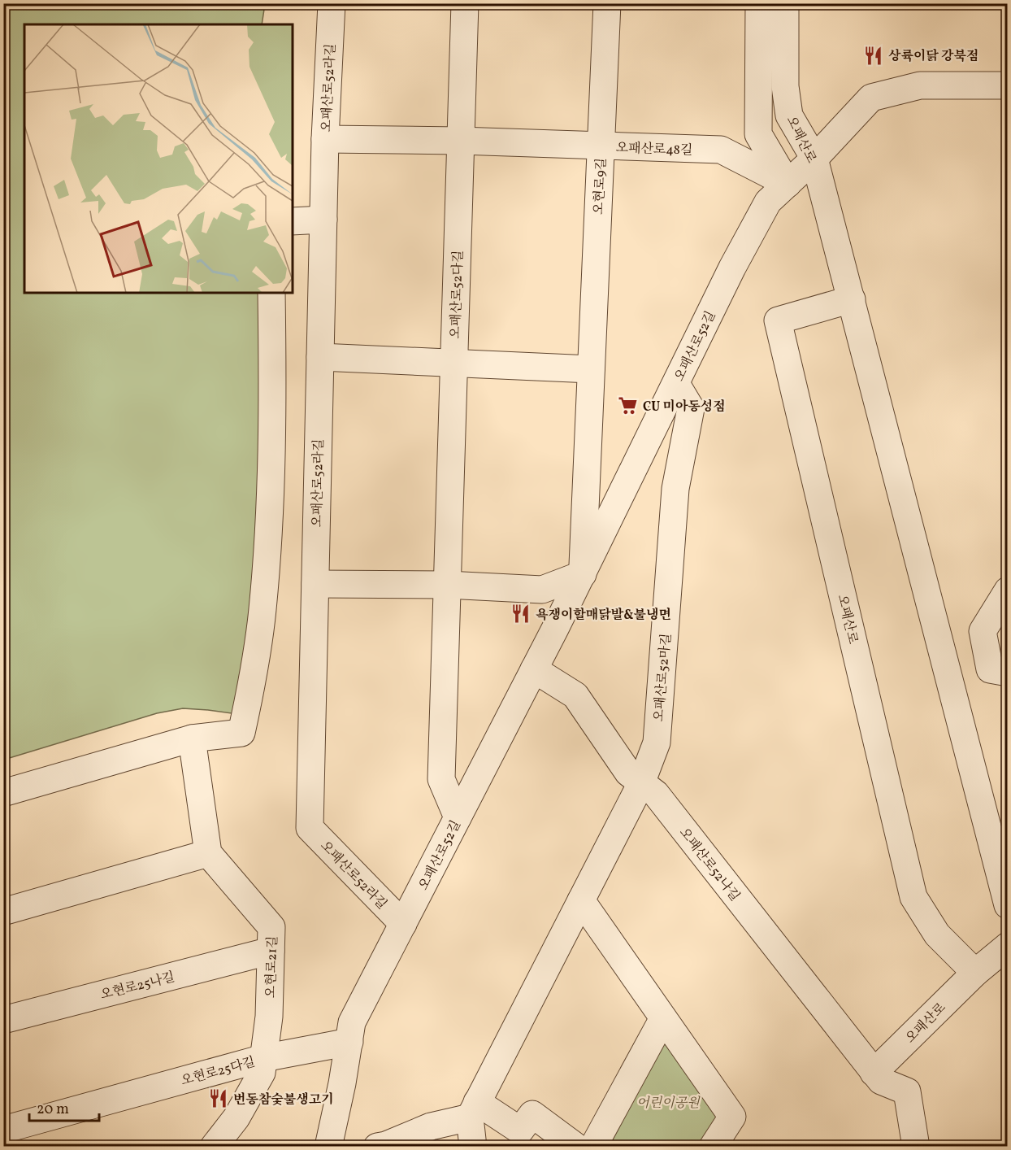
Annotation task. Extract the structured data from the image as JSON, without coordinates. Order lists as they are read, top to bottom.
{
  "streets": {
    "street": [
      "오패산로52라길",
      "오패산로",
      "오패산로48길",
      "오현로9길",
      "오패산로52다길",
      "오패산로52길",
      "오패산로52마길",
      "오패산로52나길",
      "오현로21길",
      "오현로25나길",
      "오현로25다길"
    ]
  },
  "crossings": [
    ["오패산로52라길", "오패산로48길"],
    ["오패산로52라길", "오패산로52길"],
    ["오패산로", "오패산로52길"],
    ["오패산로", "오패산로52나길"],
    ["오패산로48길", "오현로9길"],
    ["오패산로48길", "오패산로52다길"],
    ["오패산로48길", "오패산로52길"],
    ["오현로9길", "오패산로52길"],
    ["오패산로52다길", "오패산로52길"],
    ["오패산로52길", "오패산로52마길"],
    ["오패산로52길", "오패산로52나길"],
    ["오패산로52길", "오현로25다길"],
    ["오패산로52마길", "오패산로52나길"],
    ["오현로21길", "오현로25나길"],
    ["오현로21길", "오현로25다길"]
  ],
  "parks": ["어린이공원"],
  "places": {
    "restaurant": ["상륙이닭 강북점", "욕쟁이할매닭발&불냉면", "번동참숯불생고기"],
    "supermarket": ["CU 미아동성점"]
  },
  "scale_bar": "20 m"
}
